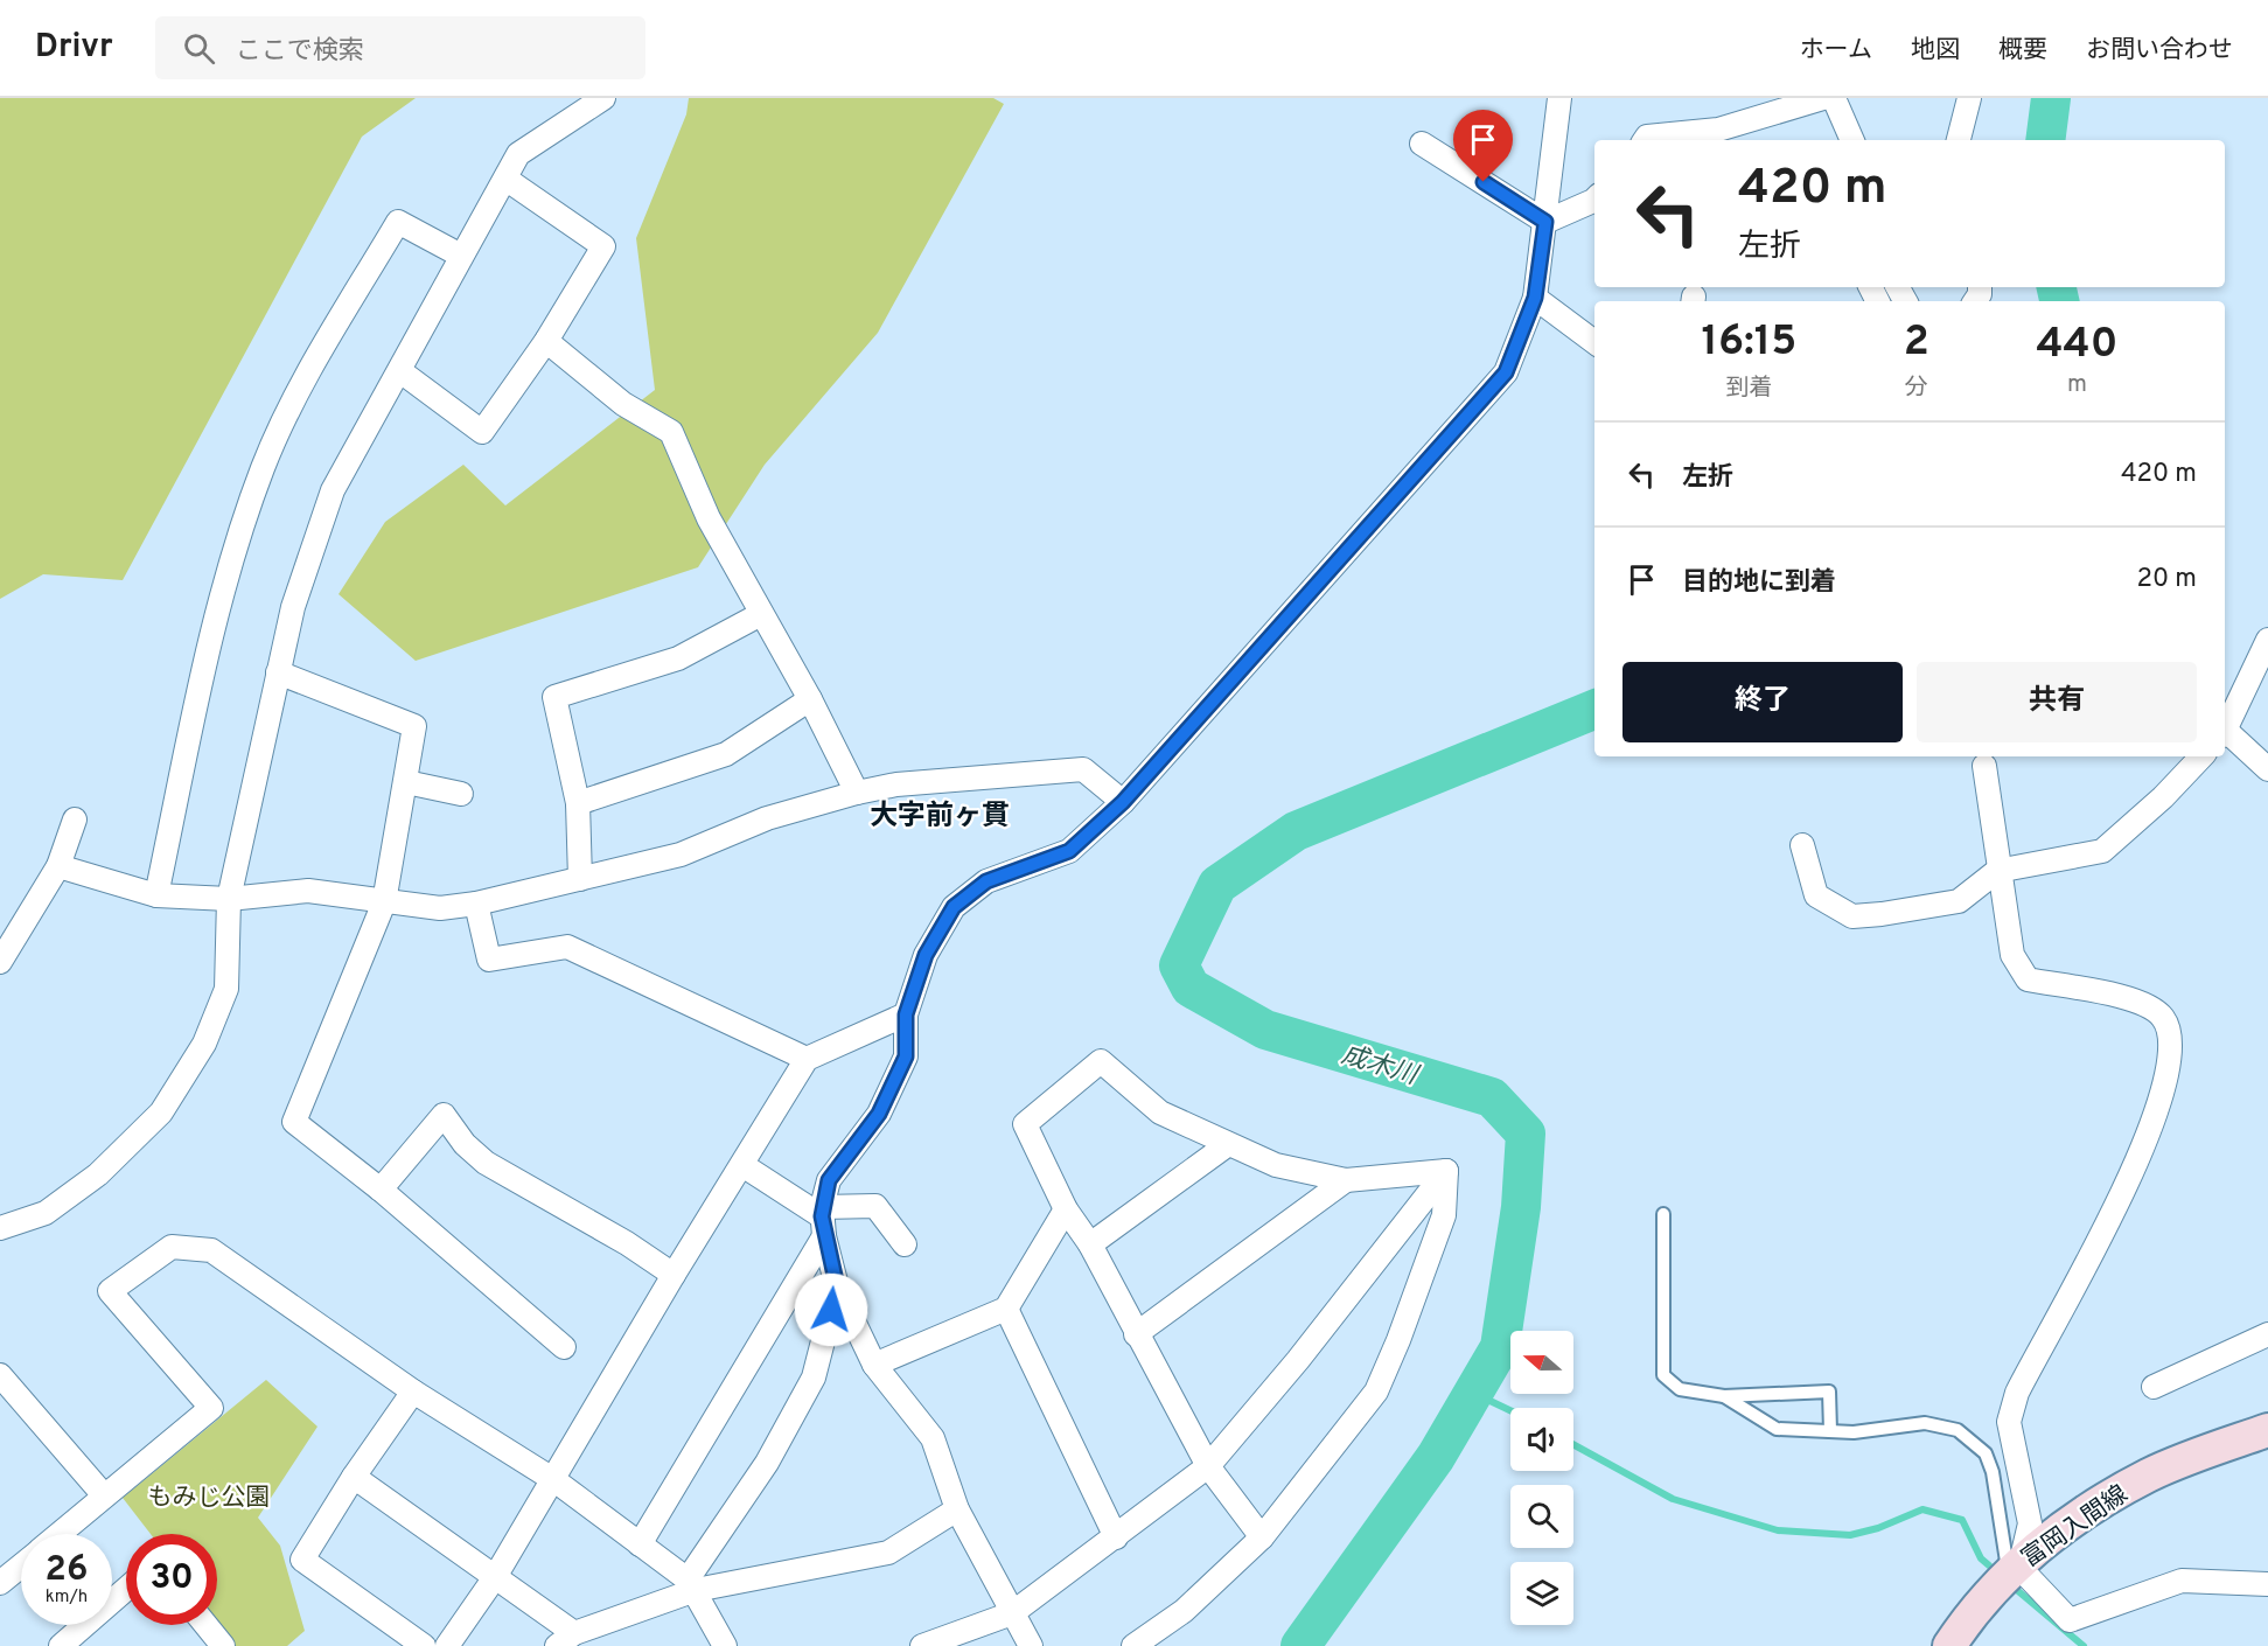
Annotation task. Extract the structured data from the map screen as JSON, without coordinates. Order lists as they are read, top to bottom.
{
  "streets": {
    "main road": ["富岡入間線"]
  },
  "districts": ["大字前ヶ貫"],
  "water": ["成木川"],
  "parks": ["もみじ公園"],
  "north": "left",
  "page": {
    "header": "Drivr",
    "search": "ここで検索",
    "nav": [
      "ホーム",
      "地図",
      "概要",
      "お問い合わせ"
    ],
    "turn": ["420 m", "左折"],
    "eta": [
      "16:15",
      "到着",
      "2",
      "分",
      "440",
      "m"
    ],
    "list": [
      {
        "name": "左折",
        "value": "420 m"
      },
      {
        "name": "目的地に到着",
        "value": "20 m"
      }
    ],
    "buttons": ["終了", "共有"],
    "speed": "26 km/h",
    "limit": "30"
  }
}
